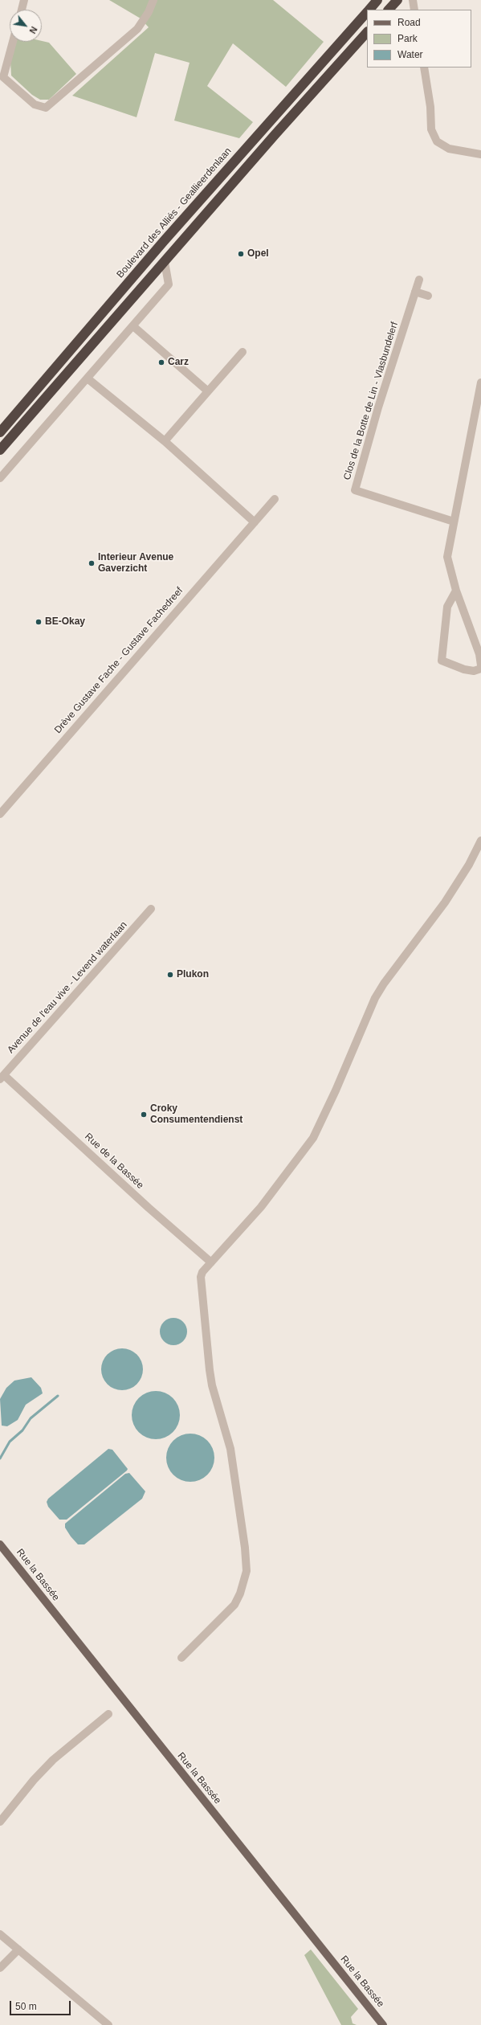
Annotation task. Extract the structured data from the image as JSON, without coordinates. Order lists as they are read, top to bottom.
{
  "streets": {
    "highway": ["Boulevard des Alliés - Geallieerdenlaan"],
    "main road": ["Rue la Bassée"],
    "street": [
      "Clos de la Botte de Lin - Vlasbundelerf",
      "Drève Gustave Fache - Gustave Fachedreef",
      "Avenue de l'eau vive - Levend waterlaan",
      "Rue de la Bassée"
    ]
  },
  "crossings": [
    ["Avenue de l'eau vive - Levend waterlaan", "Rue de la Bassée"]
  ],
  "places": [
    "Opel",
    "Carz",
    "Interieur Avenue Gaverzicht",
    "BE-Okay",
    "Plukon",
    "Croky Consumentendienst"
  ],
  "legend": ["Road", "Park", "Water"],
  "scale_bar": "50 m",
  "north": "bottom right"
}
